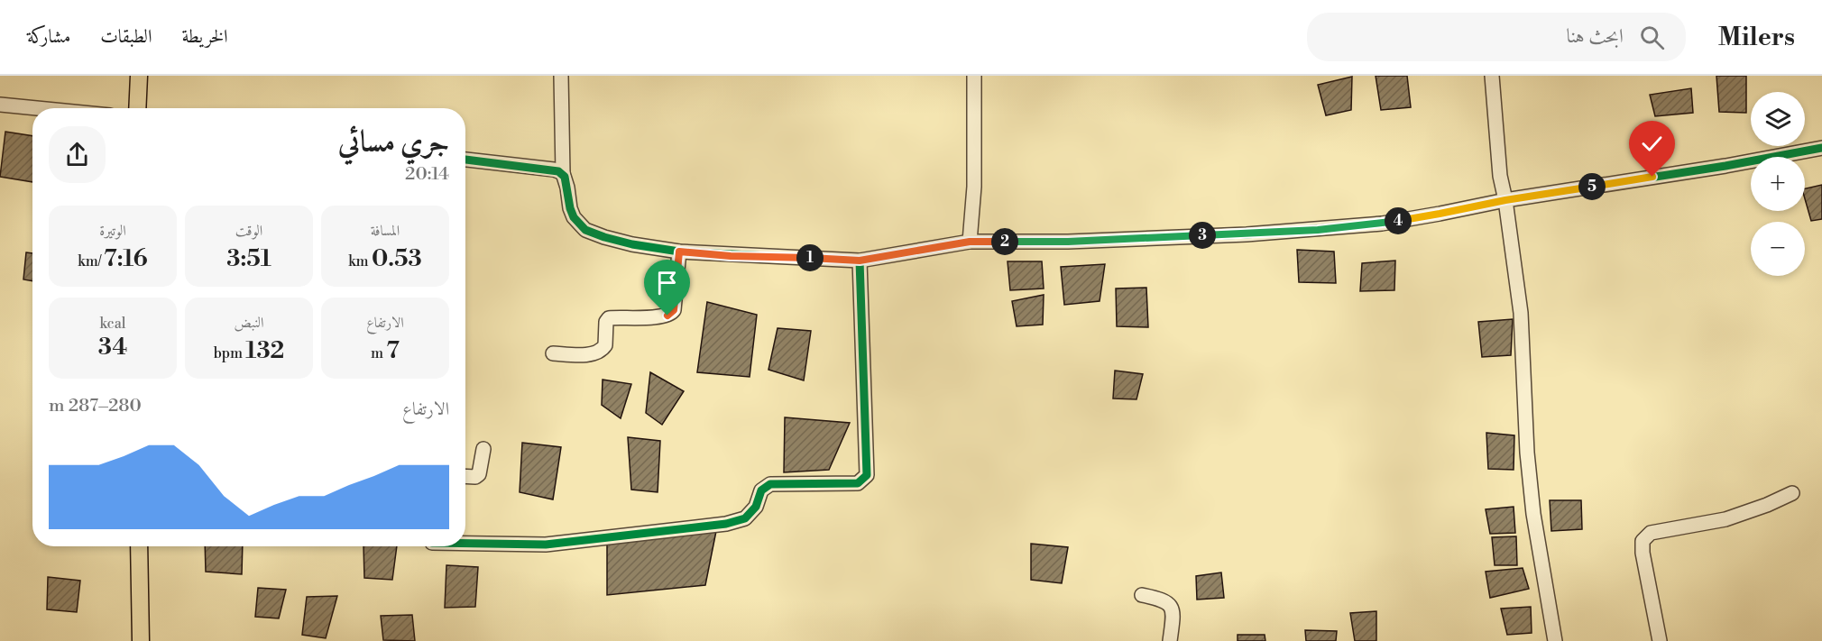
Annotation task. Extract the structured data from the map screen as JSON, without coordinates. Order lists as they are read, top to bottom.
{
  "page": {
    "header": "Milers",
    "search": "ابحث هنا",
    "nav": ["الخريطة", "الطبقات", "مشاركة"],
    "map_buttons": ["+", "−"],
    "heading": ["جري مسائي", "20:14"],
    "pins": [
      "5",
      "4",
      "3",
      "2",
      "1"
    ],
    "stats": [
      ["المسافة", "0.53 km"],
      ["الوقت", "3:51"],
      ["الوتيرة", "7:16 /km"],
      ["الارتفاع", "7 m"],
      ["النبض", "132 bpm"],
      ["kcal", "34"]
    ],
    "chart": ["الارتفاع", "280–287 m"]
  }
}
